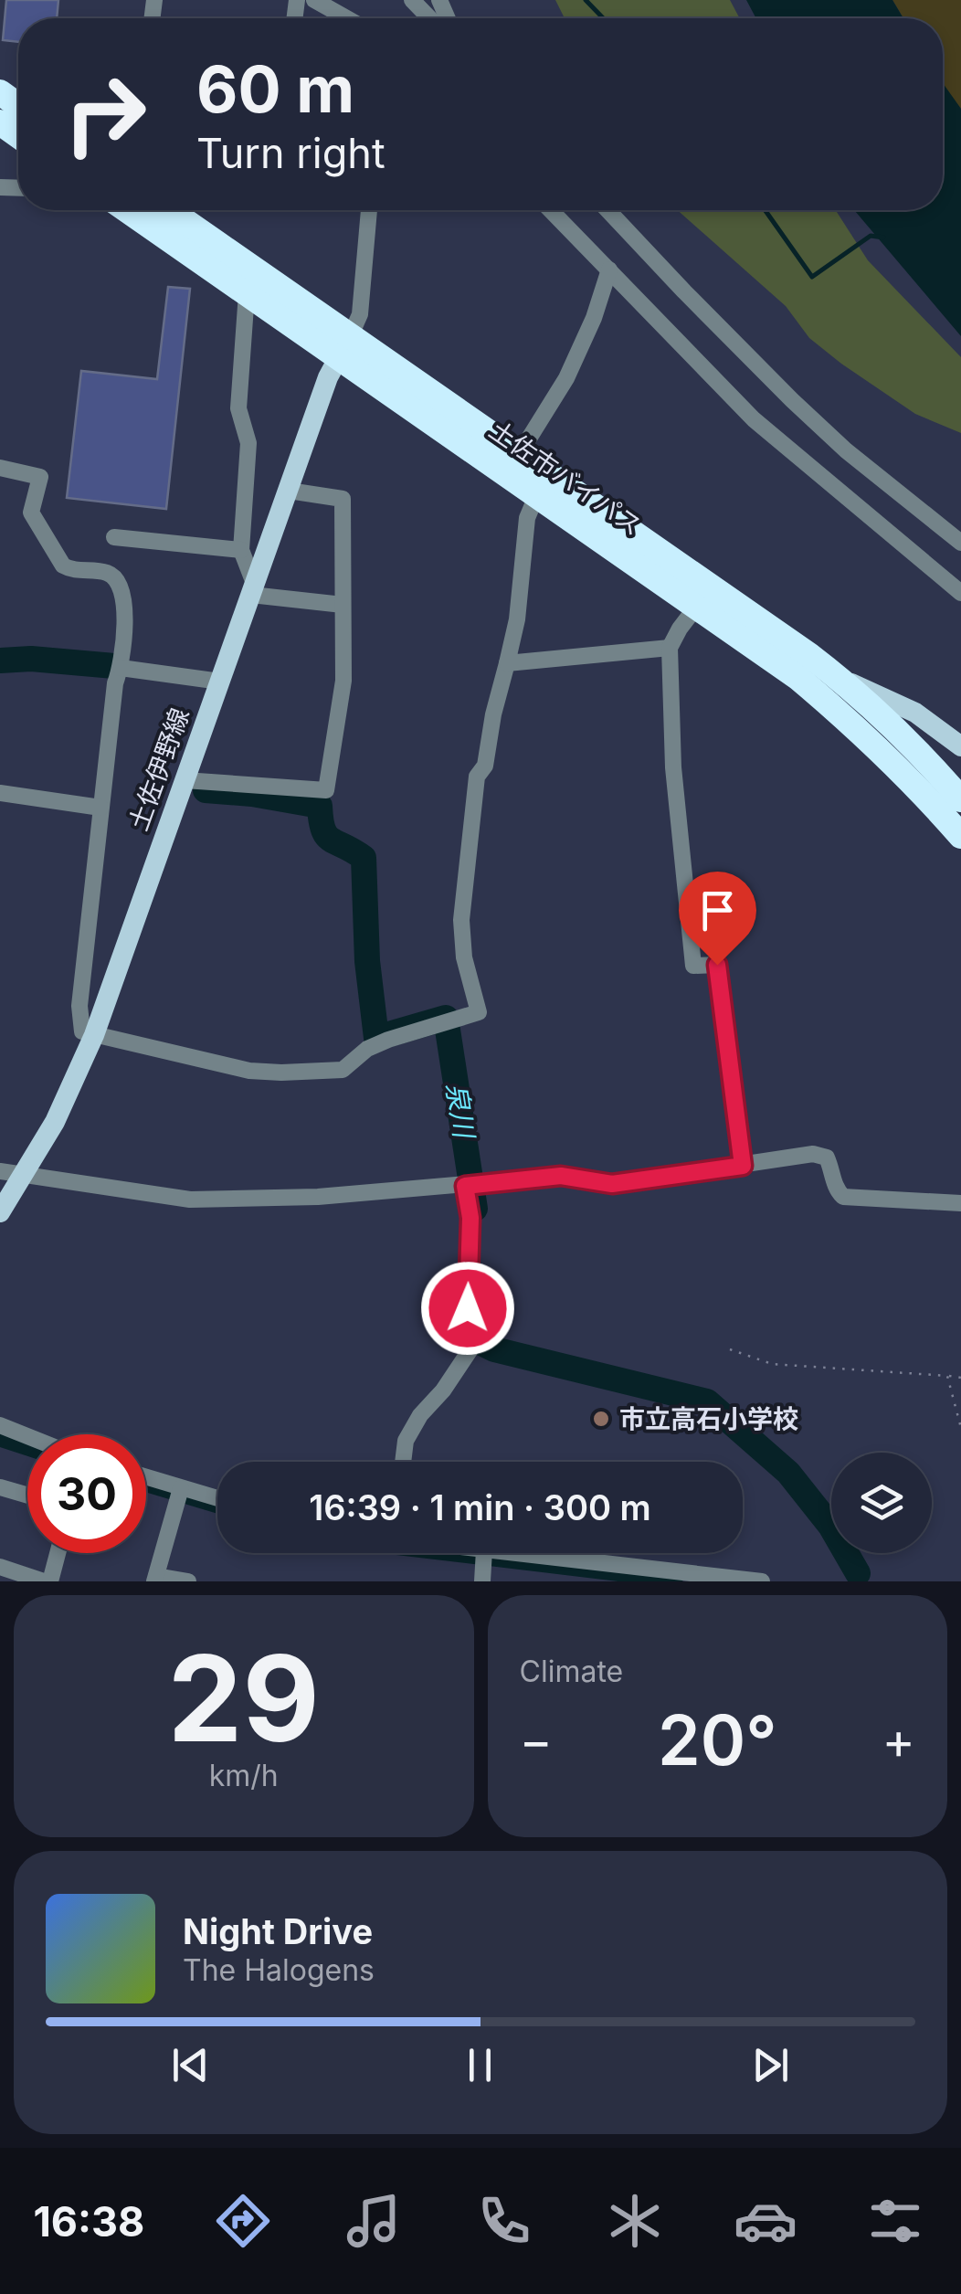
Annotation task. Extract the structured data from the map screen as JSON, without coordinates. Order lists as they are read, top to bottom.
{
  "streets": {
    "highway": ["土佐市バイパス"],
    "main road": ["土佐伊野線"]
  },
  "crossings": [
    ["土佐市バイパス", "土佐伊野線"]
  ],
  "water": ["泉川"],
  "places": ["市立高石小学校"],
  "page": {
    "turn": ["60 m", "Turn right"],
    "limit": "30",
    "trip": "16:39 · 1 min · 300 m",
    "tile": [
      ["29", "km/h"],
      "Climate"
    ],
    "heat": ["−", "20°", "+"],
    "song": ["Night Drive", "The Halogens"],
    "tabs": "16:38"
  }
}
